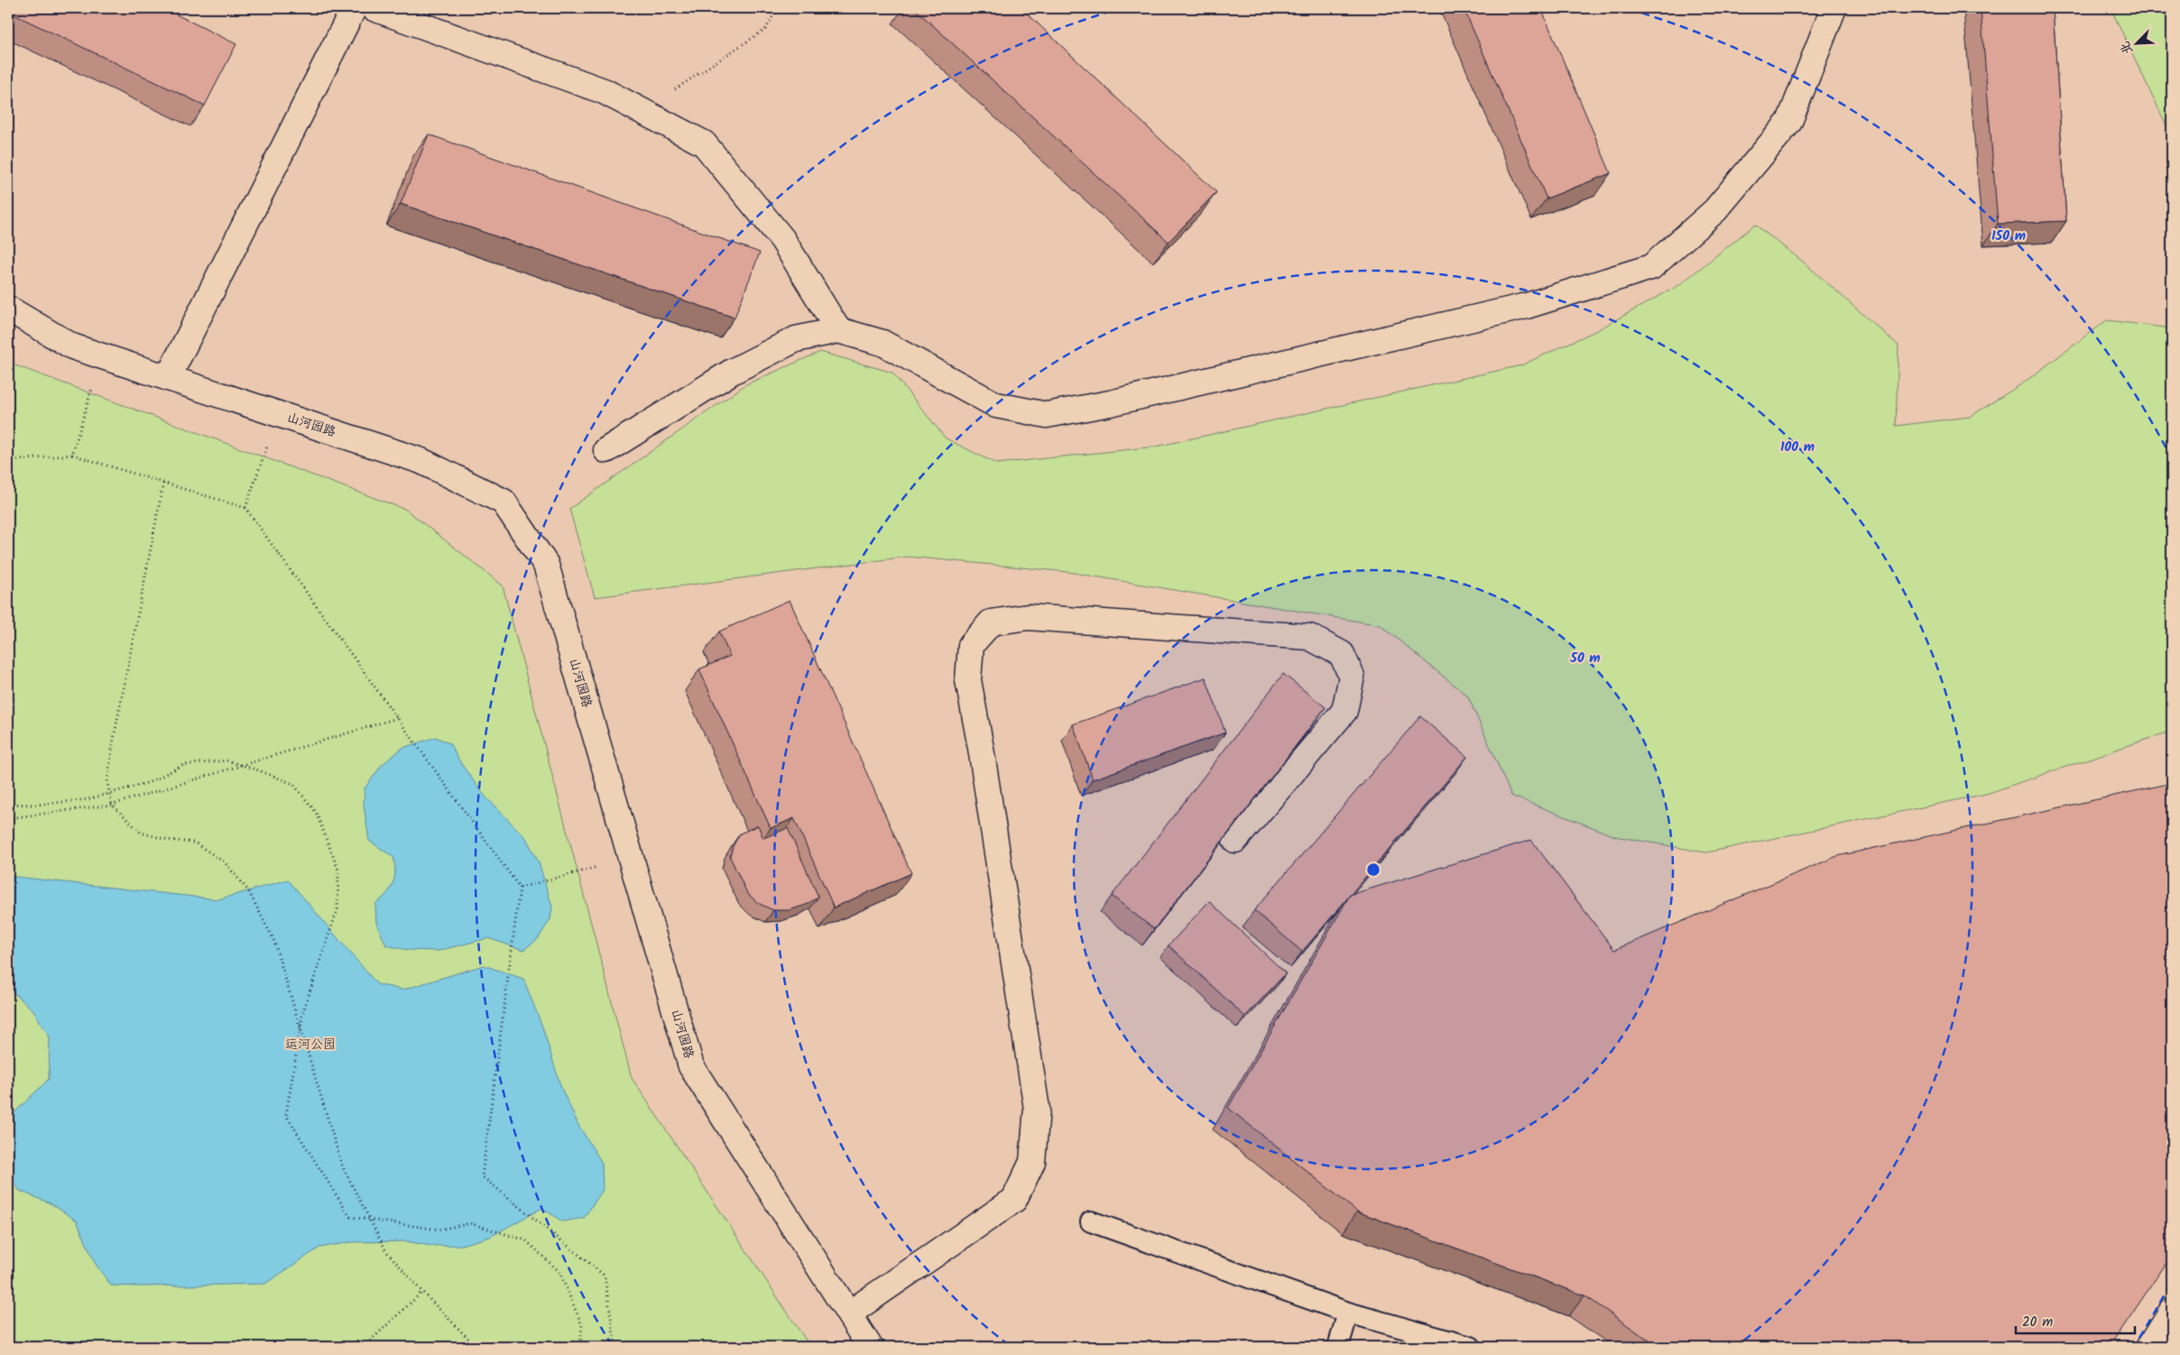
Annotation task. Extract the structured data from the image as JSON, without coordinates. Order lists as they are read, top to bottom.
{
  "streets": {
    "street": ["山河园路"]
  },
  "parks": ["运河公园"],
  "scale_bar": "20 m",
  "north": "bottom left",
  "rings": ["150 m", "100 m", "50 m"]
}
